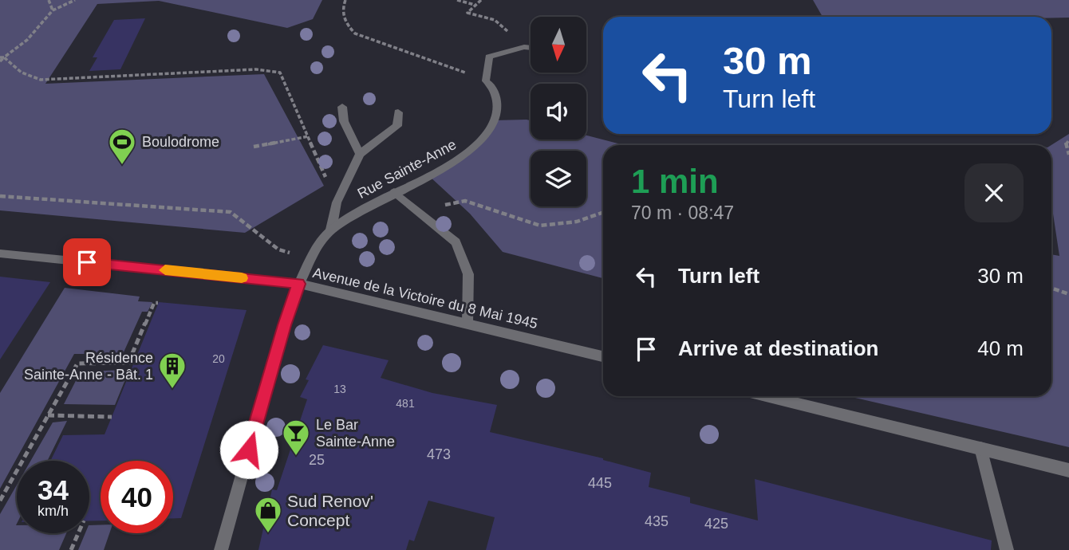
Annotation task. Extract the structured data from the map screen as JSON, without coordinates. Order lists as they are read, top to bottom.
{
  "streets": {
    "street": ["Rue Sainte-Anne", "Avenue de la Victoire du 8 Mai 1945"]
  },
  "crossings": [
    ["Rue Sainte-Anne", "Avenue de la Victoire du 8 Mai 1945"]
  ],
  "places": {
    "sports": ["Boulodrome"],
    "building": ["Résidence Sainte-Anne - Bât. 1"],
    "bar": ["Le Bar Sainte-Anne"],
    "shop": ["Sud Renov' Concept"]
  },
  "house_numbers": [
    "20",
    "13",
    "481",
    "473",
    "25",
    "445",
    "435",
    "425"
  ],
  "north": "bottom",
  "page": {
    "turn": ["30 m", "Turn left"],
    "heading": ["1 min", "70 m · 08:47"],
    "list": [
      {
        "name": "Turn left",
        "value": "30 m"
      },
      {
        "name": "Arrive at destination",
        "value": "40 m"
      }
    ],
    "speed": "34 km/h",
    "limit": "40"
  }
}
